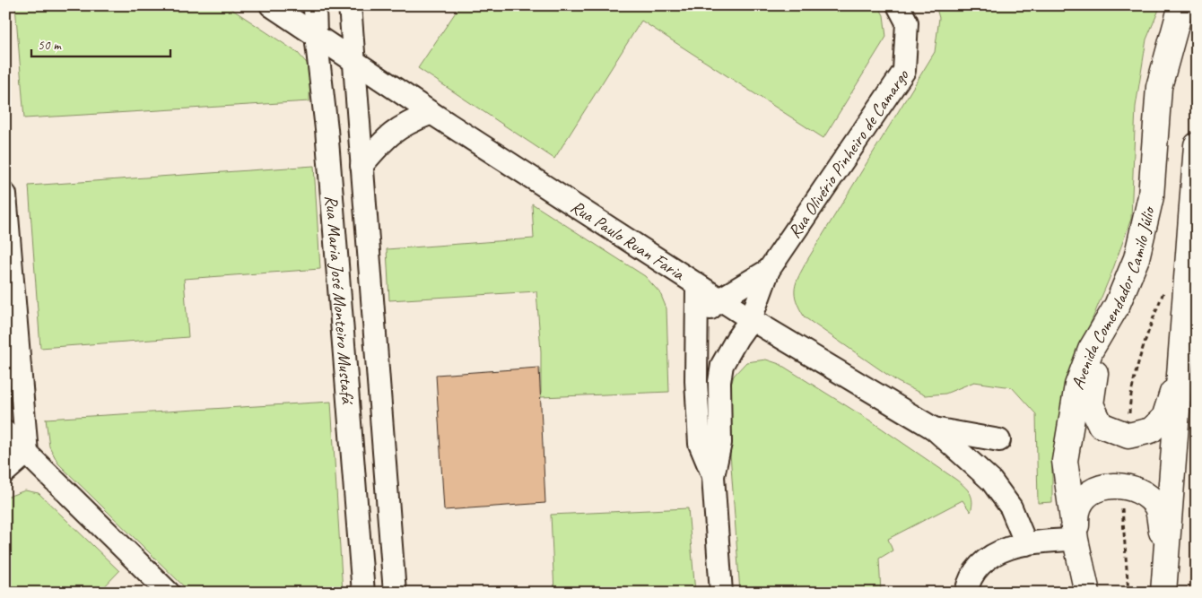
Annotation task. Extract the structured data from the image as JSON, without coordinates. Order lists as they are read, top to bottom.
{
  "streets": {
    "main road": ["Avenida Comendador Camilo Júlio"],
    "street": ["Rua Olivério Pinheiro de Camargo", "Rua Paulo Ruan Faria", "Rua Maria José Monteiro Mustafá"]
  },
  "crossings": [
    ["Rua Olivério Pinheiro de Camargo", "Rua Paulo Ruan Faria"],
    ["Rua Paulo Ruan Faria", "Rua Maria José Monteiro Mustafá"]
  ],
  "scale_bar": "50 m"
}
